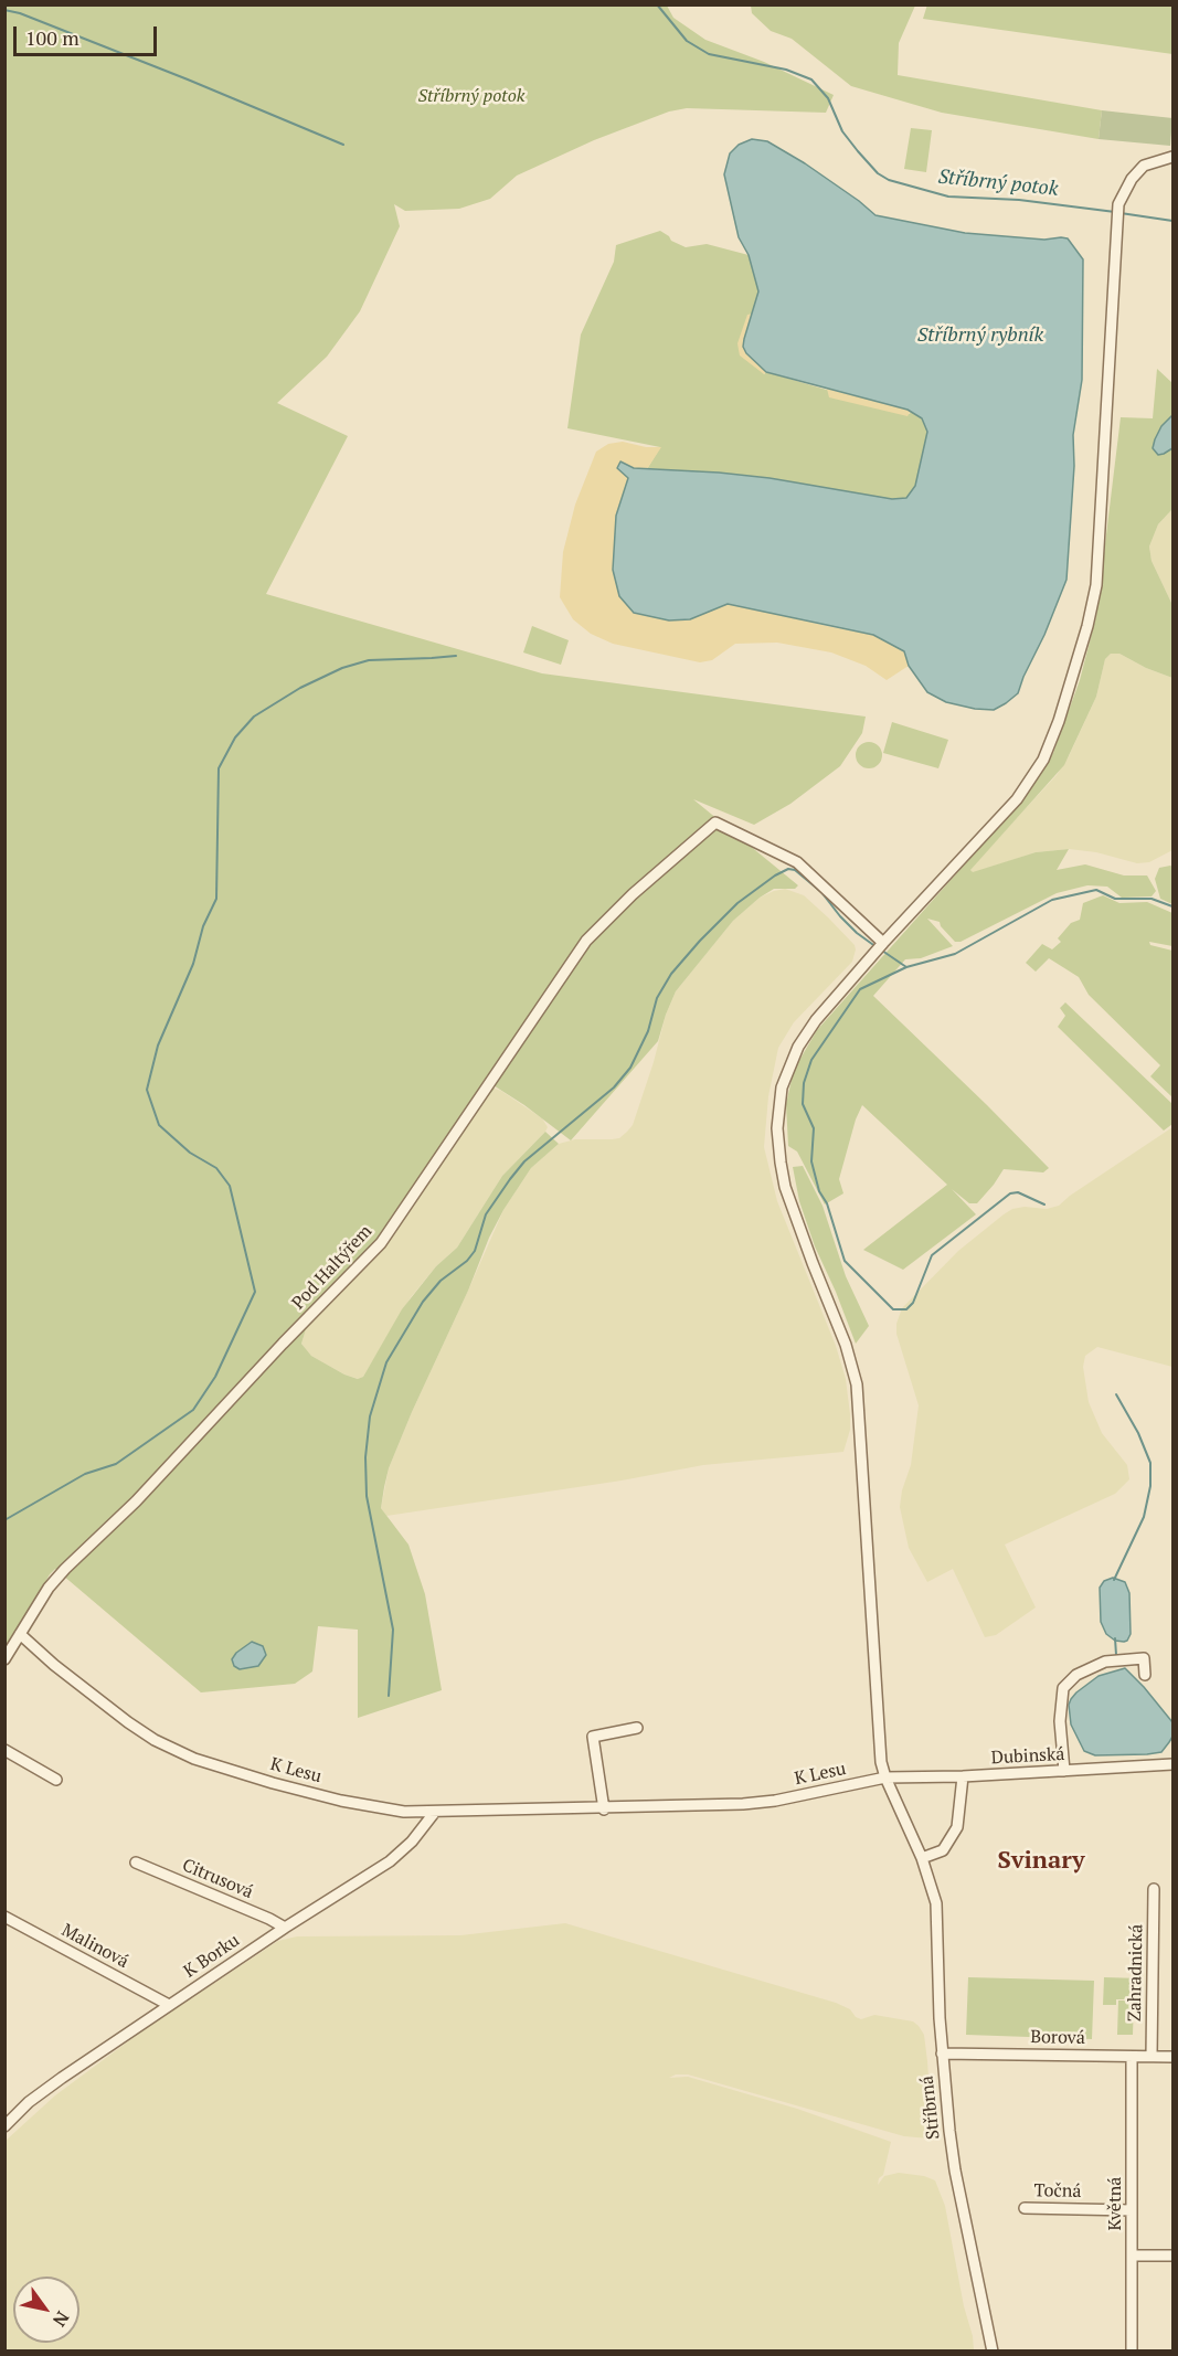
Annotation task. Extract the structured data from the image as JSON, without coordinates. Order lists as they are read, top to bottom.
{
  "streets": {
    "street": [
      "Pod Haltýřem",
      "Dubinská",
      "K Lesu",
      "Citrusová",
      "Malinová",
      "K Borku",
      "Zahradnická",
      "Borová",
      "Stříbrná",
      "Točná",
      "Květná"
    ]
  },
  "crossings": [
    ["Pod Haltýřem", "K Lesu"],
    ["Pod Haltýřem", "Stříbrná"],
    ["Dubinská", "K Lesu"],
    ["Dubinská", "Stříbrná"],
    ["K Lesu", "K Borku"],
    ["K Lesu", "Stříbrná"],
    ["Citrusová", "K Borku"],
    ["Malinová", "K Borku"],
    ["Zahradnická", "Borová"],
    ["Borová", "Stříbrná"],
    ["Borová", "Květná"],
    ["Točná", "Květná"]
  ],
  "districts": ["Svinary"],
  "water": ["Stříbrný potok", "Stříbrný rybník"],
  "parks": ["Stříbrný potok"],
  "scale_bar": "100 m",
  "north": "bottom right"
}
